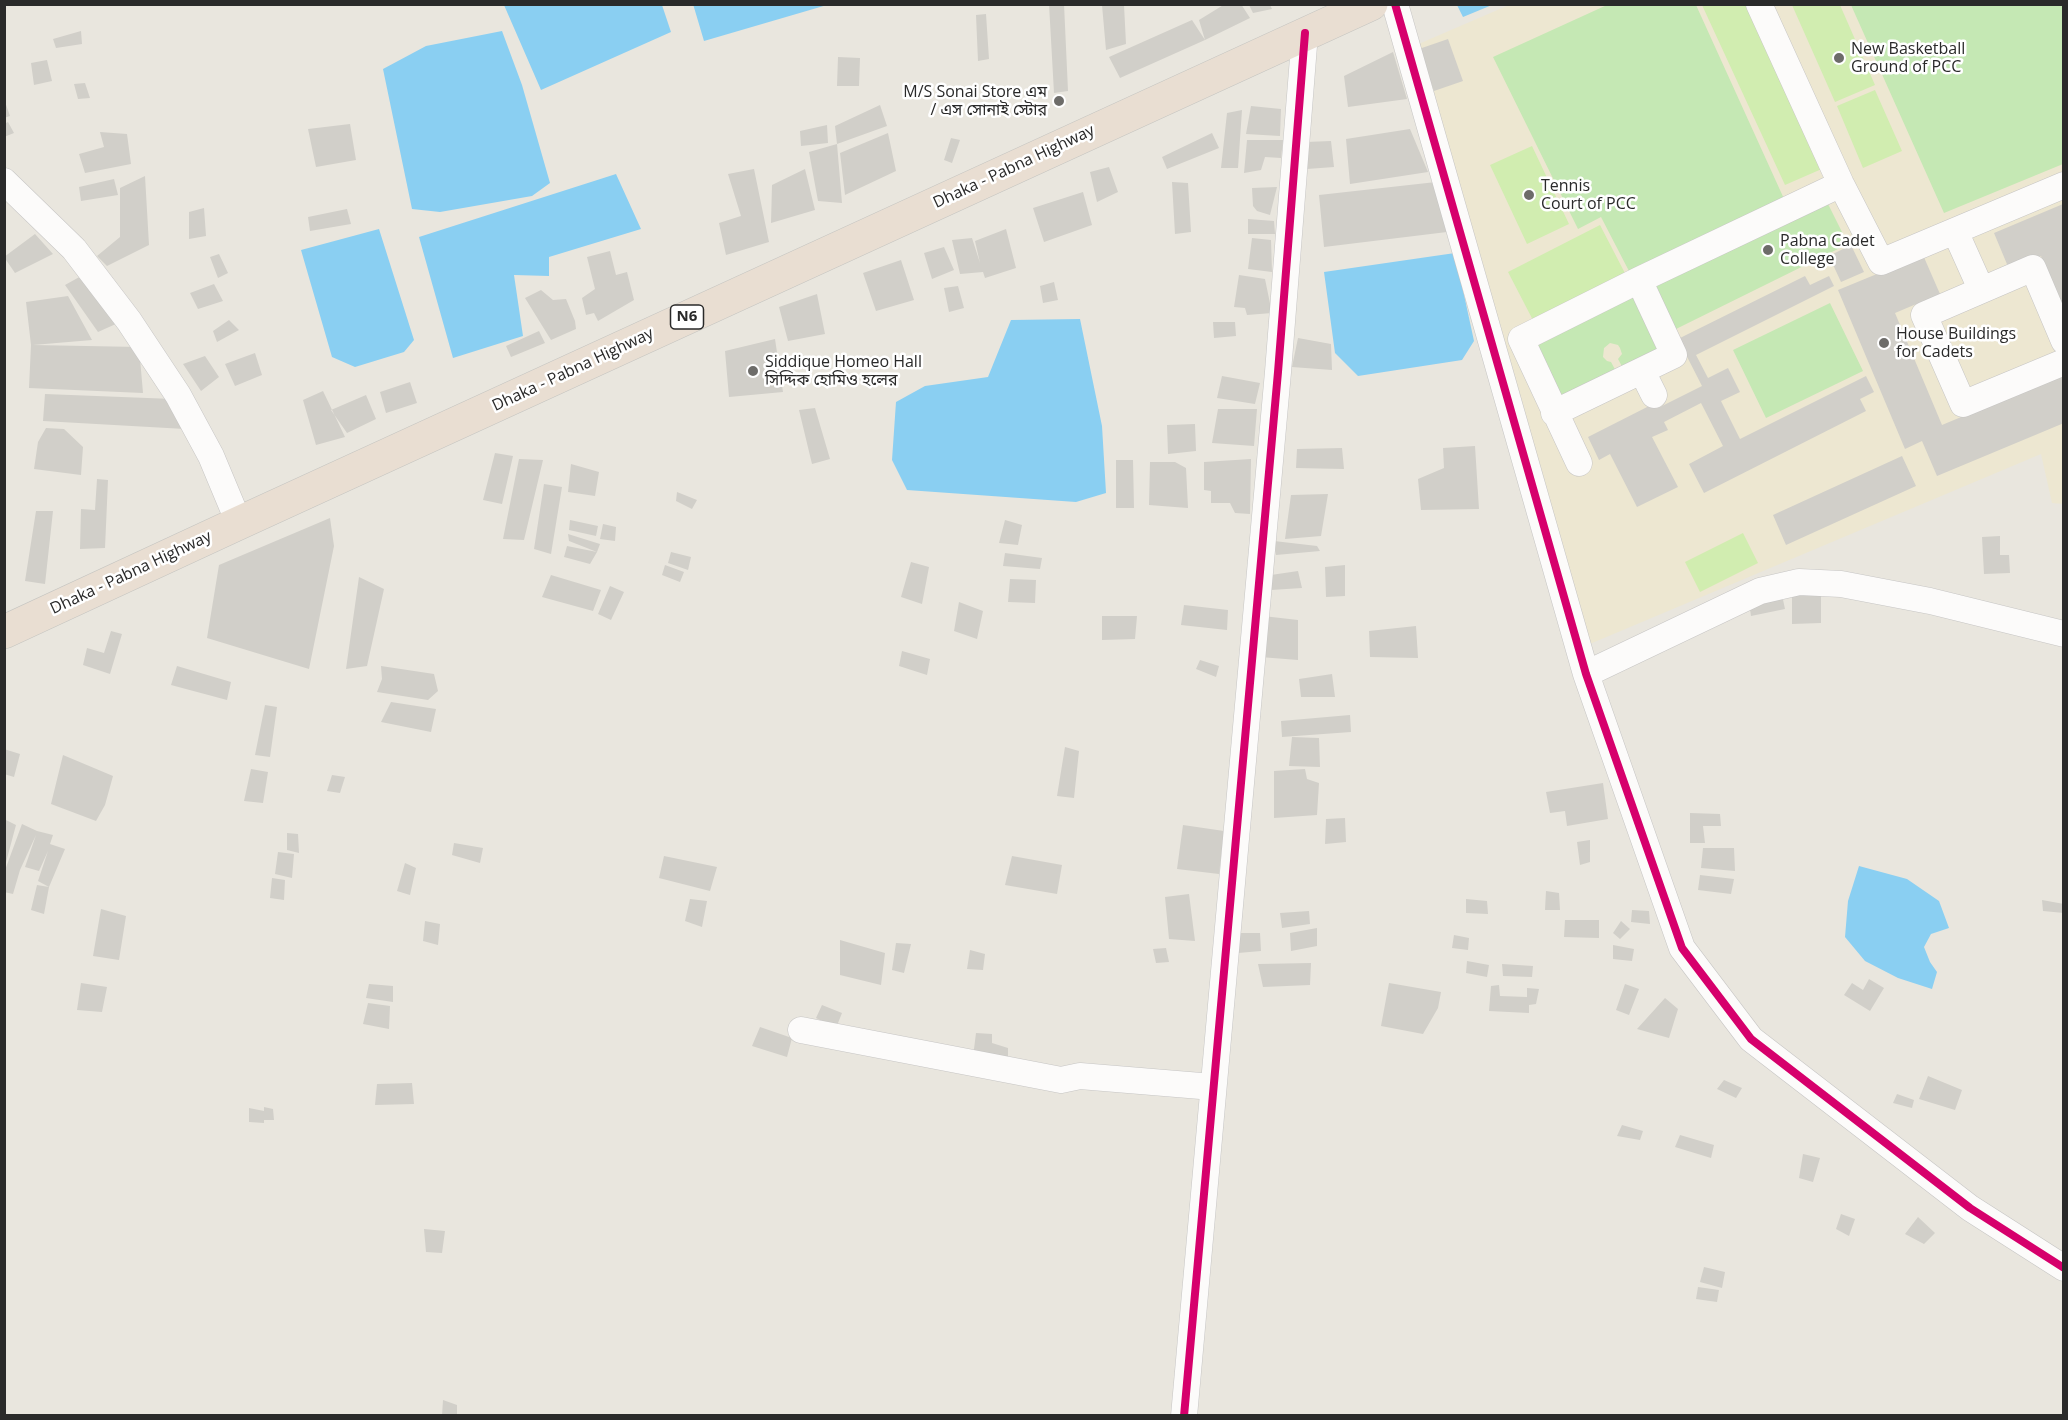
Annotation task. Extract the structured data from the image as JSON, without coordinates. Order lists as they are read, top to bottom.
{
  "streets": {
    "highway": ["Dhaka - Pabna Highway", "N6"]
  },
  "places": [
    "New Basketball Ground of PCC",
    "M/S Sonai Store এম / এস সোনাই স্টোর",
    "Tennis Court of PCC",
    "Pabna Cadet College",
    "House Buildings for Cadets",
    "Siddique Homeo Hall সিদ্দিক হোমিও হলের"
  ]
}
